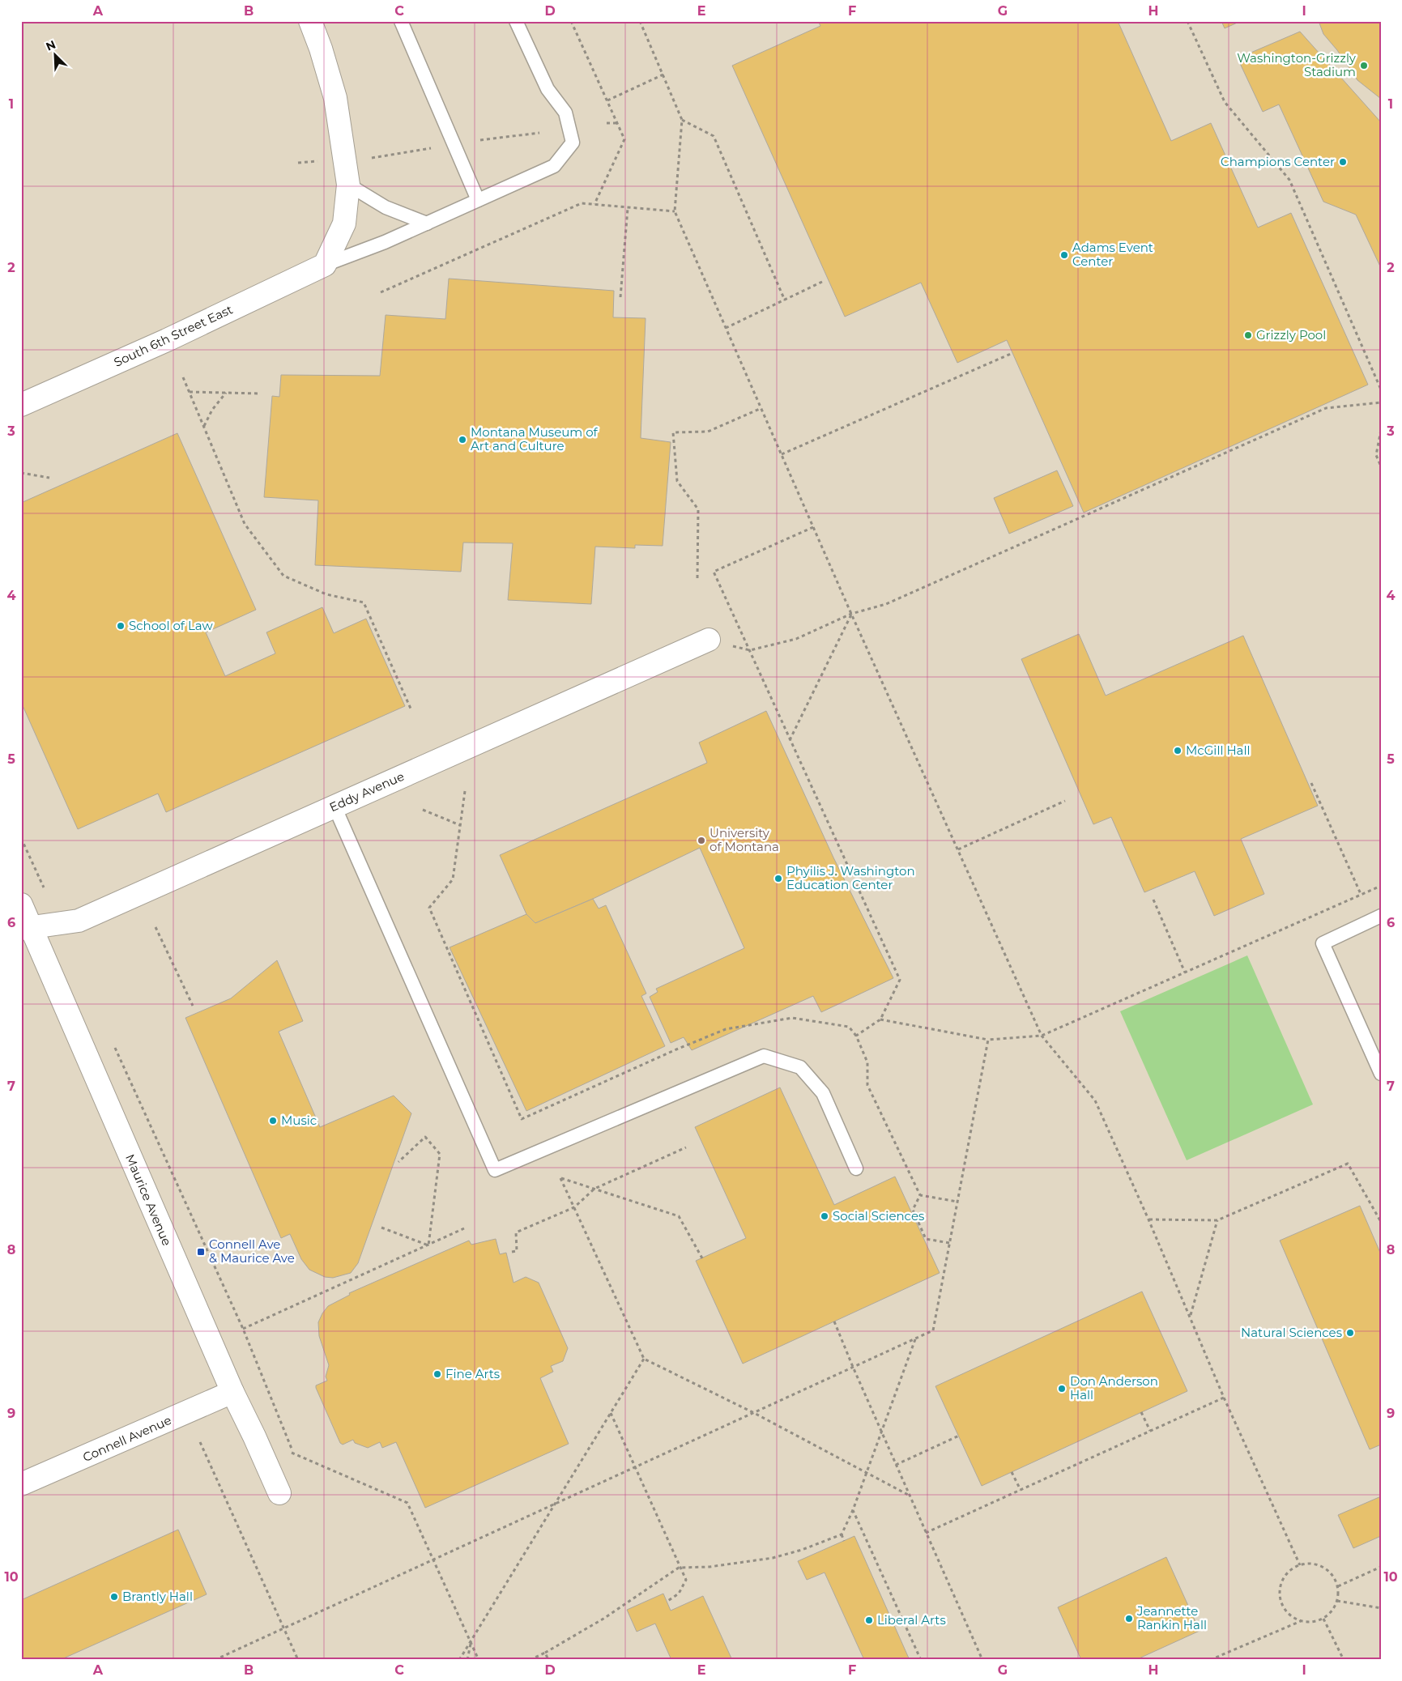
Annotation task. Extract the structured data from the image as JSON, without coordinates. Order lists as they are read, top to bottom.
{
  "streets": {
    "street": [
      "South 6th Street East",
      "Eddy Avenue",
      "Maurice Avenue",
      "Connell Avenue"
    ]
  },
  "crossings": [
    ["Eddy Avenue", "Maurice Avenue"],
    ["Maurice Avenue", "Connell Avenue"]
  ],
  "places": {
    "other": [
      "Washington-Grizzly Stadium",
      "Champions Center",
      "Adams Event Center",
      "Grizzly Pool",
      "Montana Museum of Art and Culture",
      "School of Law",
      "McGill Hall",
      "University of Montana",
      "Phyilis J. Washington Education Center",
      "Music",
      "Social Sciences",
      "Natural Sciences",
      "Fine Arts",
      "Don Anderson Hall",
      "Brantly Hall",
      "Jeannette Rankin Hall",
      "Liberal Arts"
    ],
    "transit": ["Connell Ave & Maurice Ave"]
  },
  "north": "top left",
  "grid": {
    "columns": [
      "A",
      "B",
      "C",
      "D",
      "E",
      "F",
      "G",
      "H",
      "I"
    ],
    "rows": [
      "1",
      "2",
      "3",
      "4",
      "5",
      "6",
      "7",
      "8",
      "9",
      "10"
    ]
  }
}
